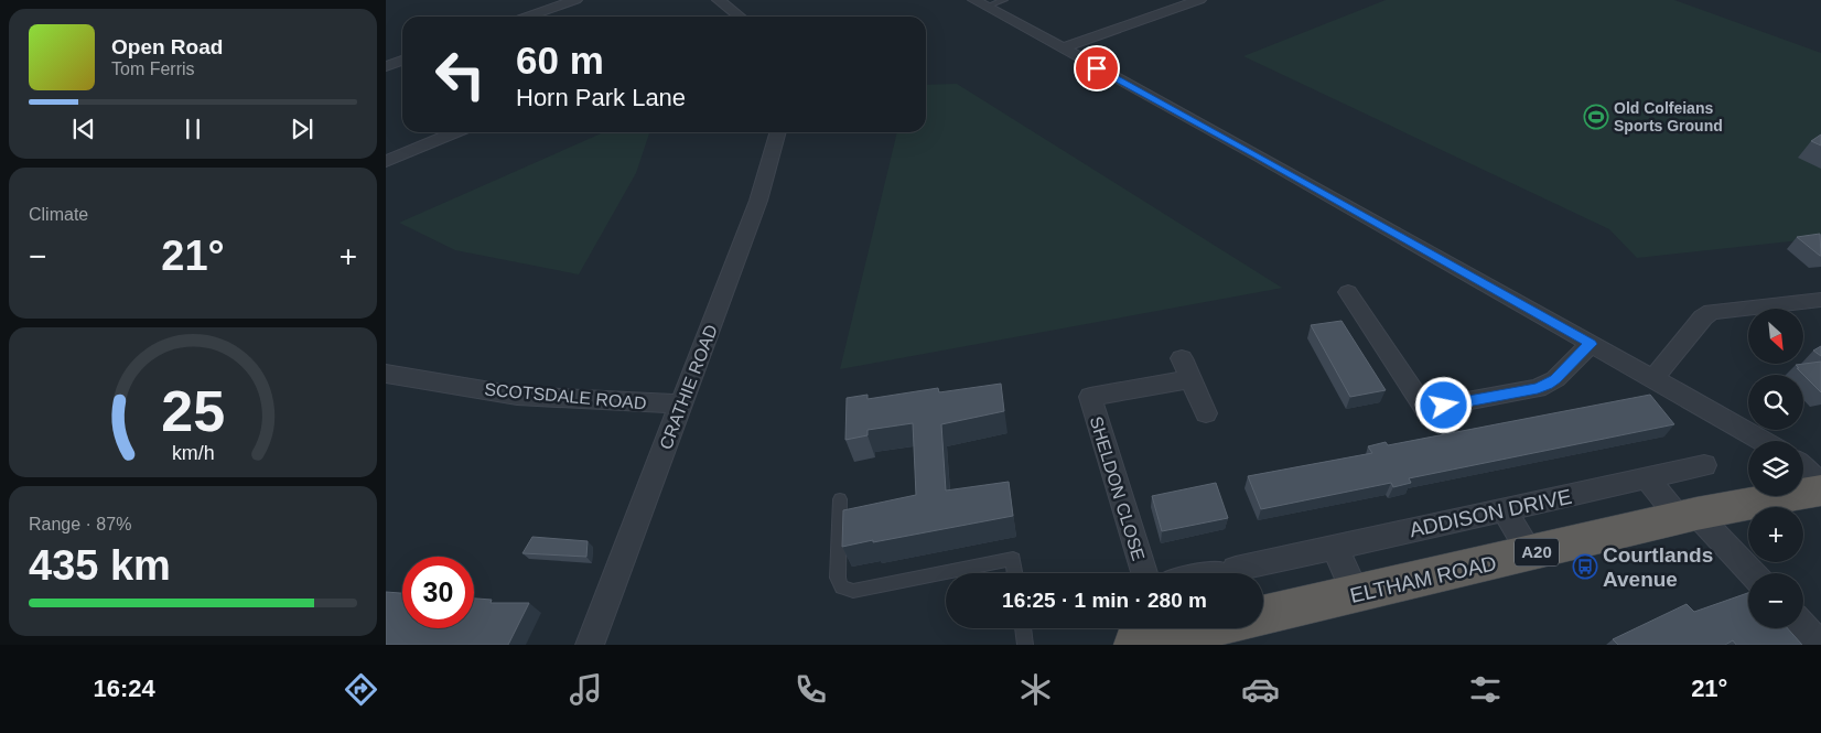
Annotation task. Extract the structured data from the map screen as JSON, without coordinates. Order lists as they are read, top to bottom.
{
  "streets": {
    "highway": ["A20", "ELTHAM ROAD"],
    "street": [
      "CRATHIE ROAD",
      "SCOTSDALE ROAD",
      "SHELDON CLOSE",
      "ADDISON DRIVE"
    ]
  },
  "crossings": [
    ["CRATHIE ROAD", "SCOTSDALE ROAD"]
  ],
  "places": {
    "sports": ["Old Colfeians Sports Ground"],
    "bus stop": ["Courtlands Avenue"]
  },
  "north": "bottom right",
  "page": {
    "turn": ["60 m", "Horn Park Lane"],
    "song": ["Open Road", "Tom Ferris"],
    "tile": [
      "Climate",
      ["Range · 87%", "435 km"]
    ],
    "heat": ["−", "21°", "+"],
    "map_buttons": ["+", "−"],
    "limit": "30",
    "trip": "16:25 · 1 min · 280 m",
    "tabs": ["16:24", "21°"],
    "gauge": ["25", "km/h"]
  }
}
